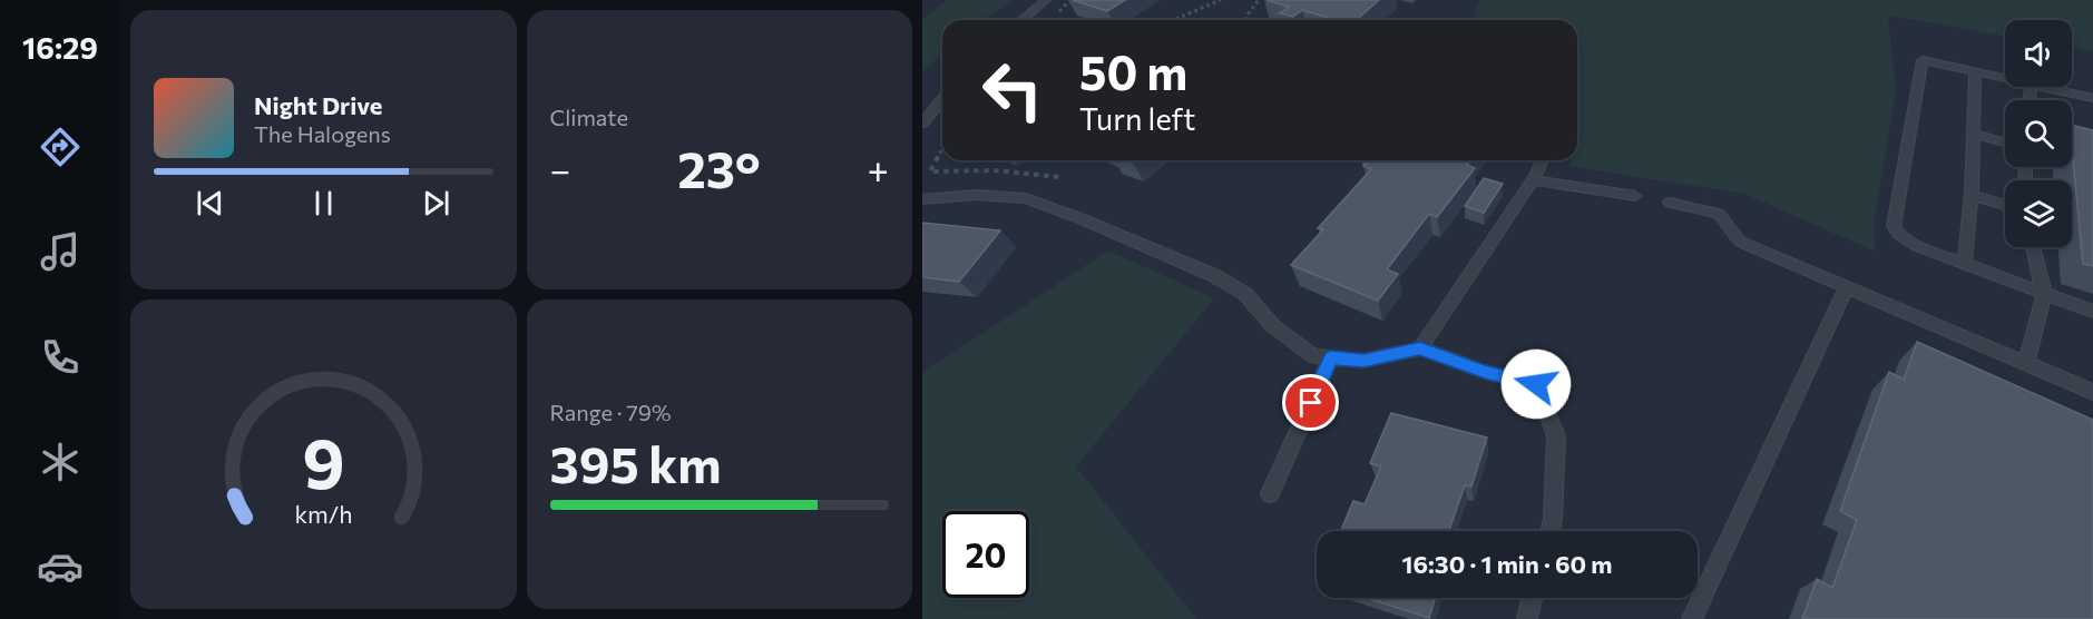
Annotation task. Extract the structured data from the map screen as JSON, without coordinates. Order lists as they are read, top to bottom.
{
  "page": {
    "tabs": "16:29",
    "tile": [
      "Climate",
      ["Range · 79%", "395 km"]
    ],
    "turn": ["50 m", "Turn left"],
    "song": ["Night Drive", "The Halogens"],
    "heat": ["−", "23°", "+"],
    "limit": "20",
    "trip": "16:30 · 1 min · 60 m",
    "gauge": ["9", "km/h"]
  }
}
